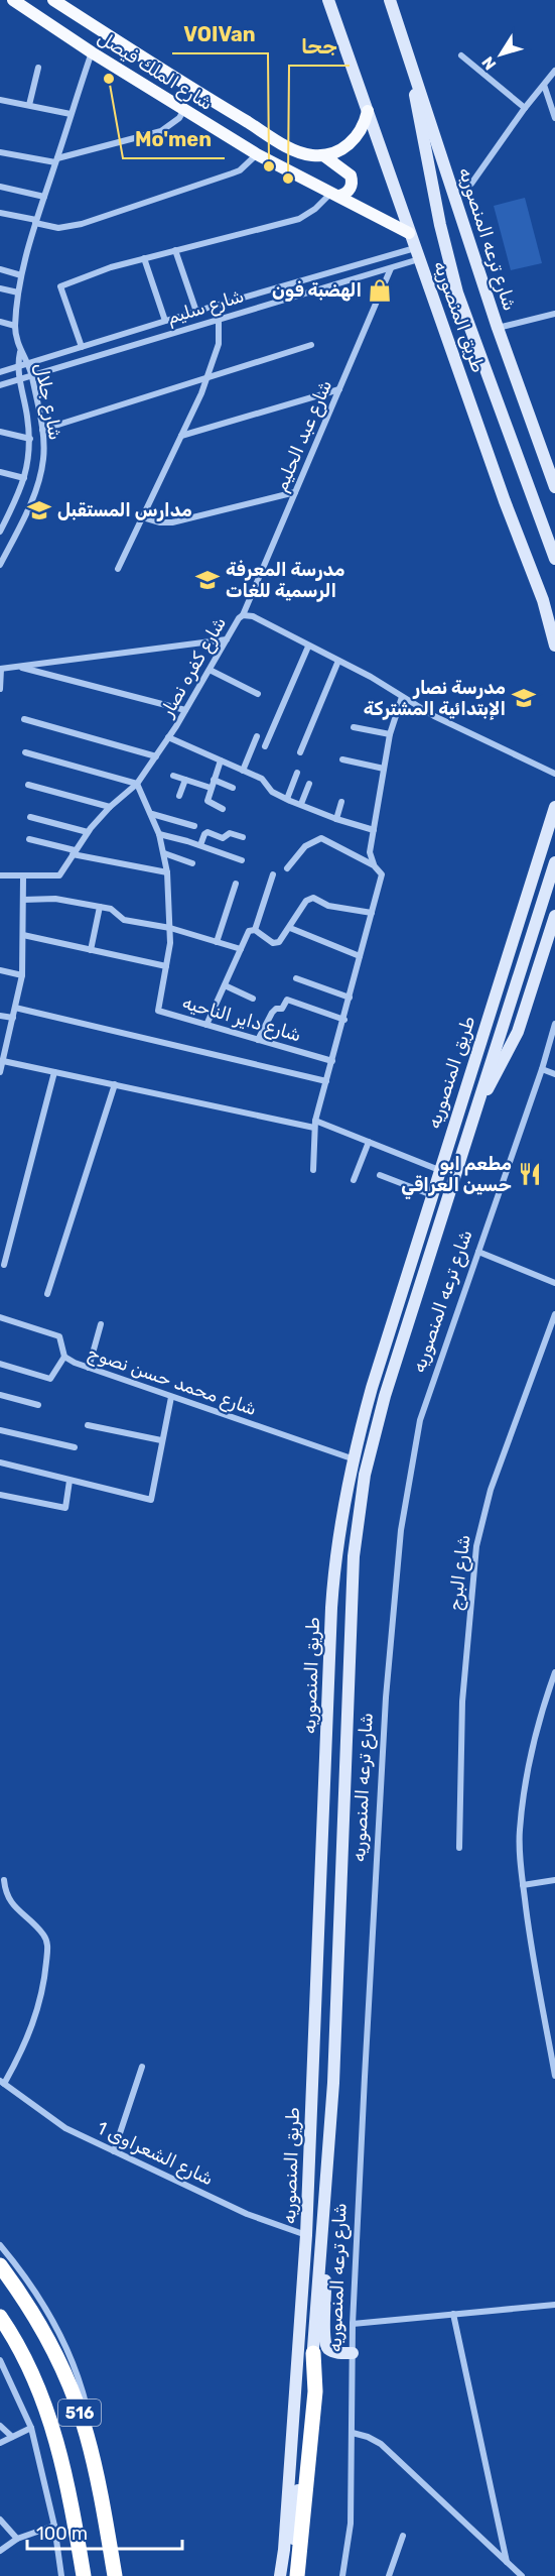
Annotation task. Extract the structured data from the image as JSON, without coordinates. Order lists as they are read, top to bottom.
{
  "streets": {
    "highway": ["516"],
    "main road": ["شارع الملك فيصل", "شارع ترعه المنصوريه", "طريق المنصوريه"],
    "street": [
      "شارع سليم",
      "شارع جلال",
      "شارع عبد الحليم",
      "شارع كفره نصار",
      "شارع داير الناحيه",
      "شارع محمد حسن نصوح",
      "شارع البرج",
      "شارع الشعراوى 1"
    ]
  },
  "crossings": [
    ["شارع الملك فيصل", "طريق المنصوريه"],
    ["شارع سليم", "طريق المنصوريه"],
    ["شارع سليم", "شارع جلال"],
    ["شارع سليم", "شارع عبد الحليم"],
    ["طريق المنصوريه", "شارع محمد حسن نصوح"],
    ["طريق المنصوريه", "شارع الشعراوى 1"],
    ["شارع عبد الحليم", "شارع كفره نصار"],
    ["شارع كفره نصار", "شارع داير الناحيه"]
  ],
  "places": {
    "other": ["Mo'men", "VOIVan", "جحا"],
    "shop": ["الهضبة فون"],
    "school or university": ["مدارس المستقبل", "مدرسة المعرفة الرسمية للغات", "مدرسة نصار الإبتدائية المشتركة"],
    "restaurant": ["مطعم ابو حسين العراقي"]
  },
  "scale_bar": "100 m",
  "north": "bottom left"
}
